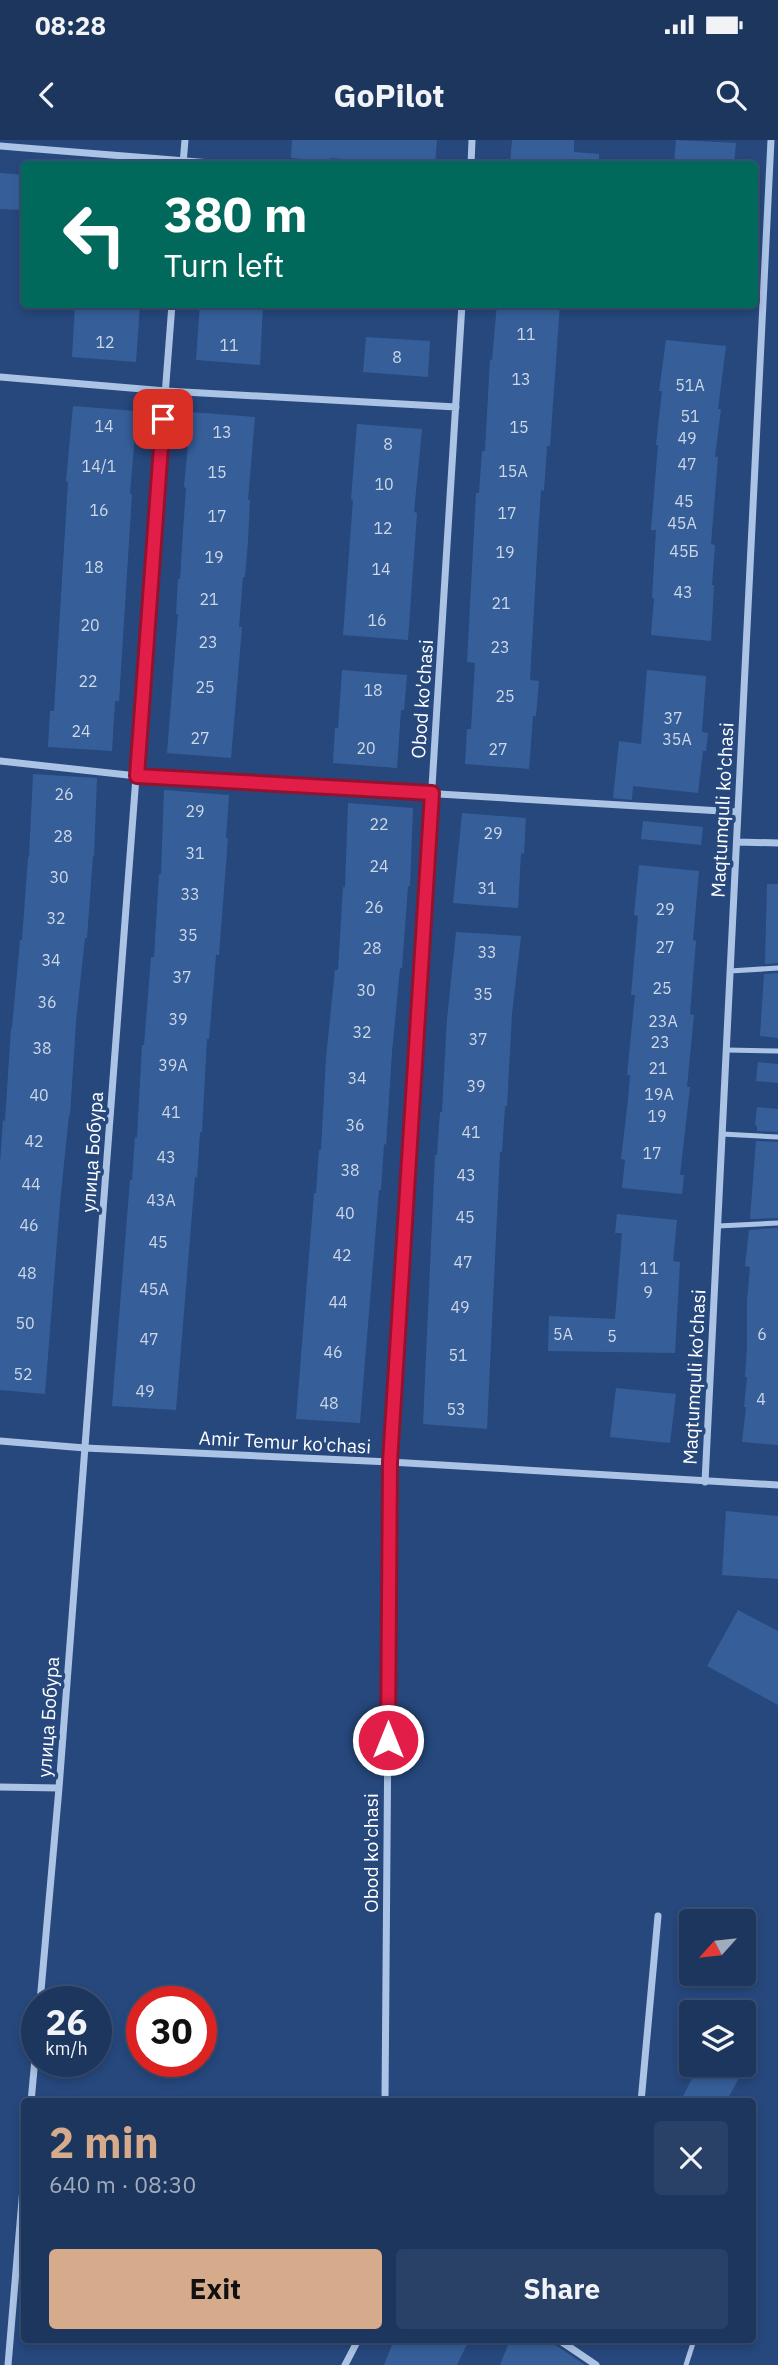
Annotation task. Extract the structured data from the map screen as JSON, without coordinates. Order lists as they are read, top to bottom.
{
  "streets": {
    "street": [
      "Obod ko'chasi",
      "Maqtumquli ko'chasi",
      "улица Бобура",
      "Amir Temur ko'chasi"
    ]
  },
  "crossings": [
    ["Obod ko'chasi", "Amir Temur ko'chasi"],
    ["Maqtumquli ko'chasi", "Amir Temur ko'chasi"],
    ["улица Бобура", "Amir Temur ko'chasi"]
  ],
  "house_numbers": [
    "11",
    "12",
    "11",
    "8",
    "13",
    "51А",
    "51",
    "14",
    "15",
    "13",
    "49",
    "8",
    "47",
    "14/1",
    "15А",
    "15",
    "10",
    "45",
    "16",
    "17",
    "17",
    "45А",
    "12",
    "45Б",
    "19",
    "19",
    "18",
    "14",
    "43",
    "21",
    "21",
    "16",
    "20",
    "23",
    "23",
    "22",
    "25",
    "18",
    "25",
    "37",
    "24",
    "27",
    "35А",
    "20",
    "27",
    "26",
    "29",
    "22",
    "29",
    "28",
    "31",
    "24",
    "30",
    "31",
    "33",
    "26",
    "29",
    "32",
    "35",
    "27",
    "28",
    "33",
    "34",
    "37",
    "25",
    "30",
    "35",
    "36",
    "39",
    "23А",
    "32",
    "37",
    "23",
    "38",
    "39А",
    "21",
    "34",
    "39",
    "19А",
    "40",
    "41",
    "19",
    "36",
    "41",
    "42",
    "17",
    "43",
    "38",
    "43",
    "44",
    "43А",
    "40",
    "45",
    "46",
    "45",
    "42",
    "47",
    "11",
    "48",
    "45А",
    "9",
    "44",
    "49",
    "50",
    "5А",
    "6",
    "5",
    "47",
    "46",
    "51",
    "52",
    "49",
    "4",
    "48",
    "53"
  ],
  "north": "bottom left",
  "page": {
    "status": "08:28",
    "header": "GoPilot",
    "turn": ["380 m", "Turn left"],
    "speed": "26 km/h",
    "limit": "30",
    "heading": ["2 min", "640 m · 08:30"],
    "buttons": ["Exit", "Share"]
  }
}
